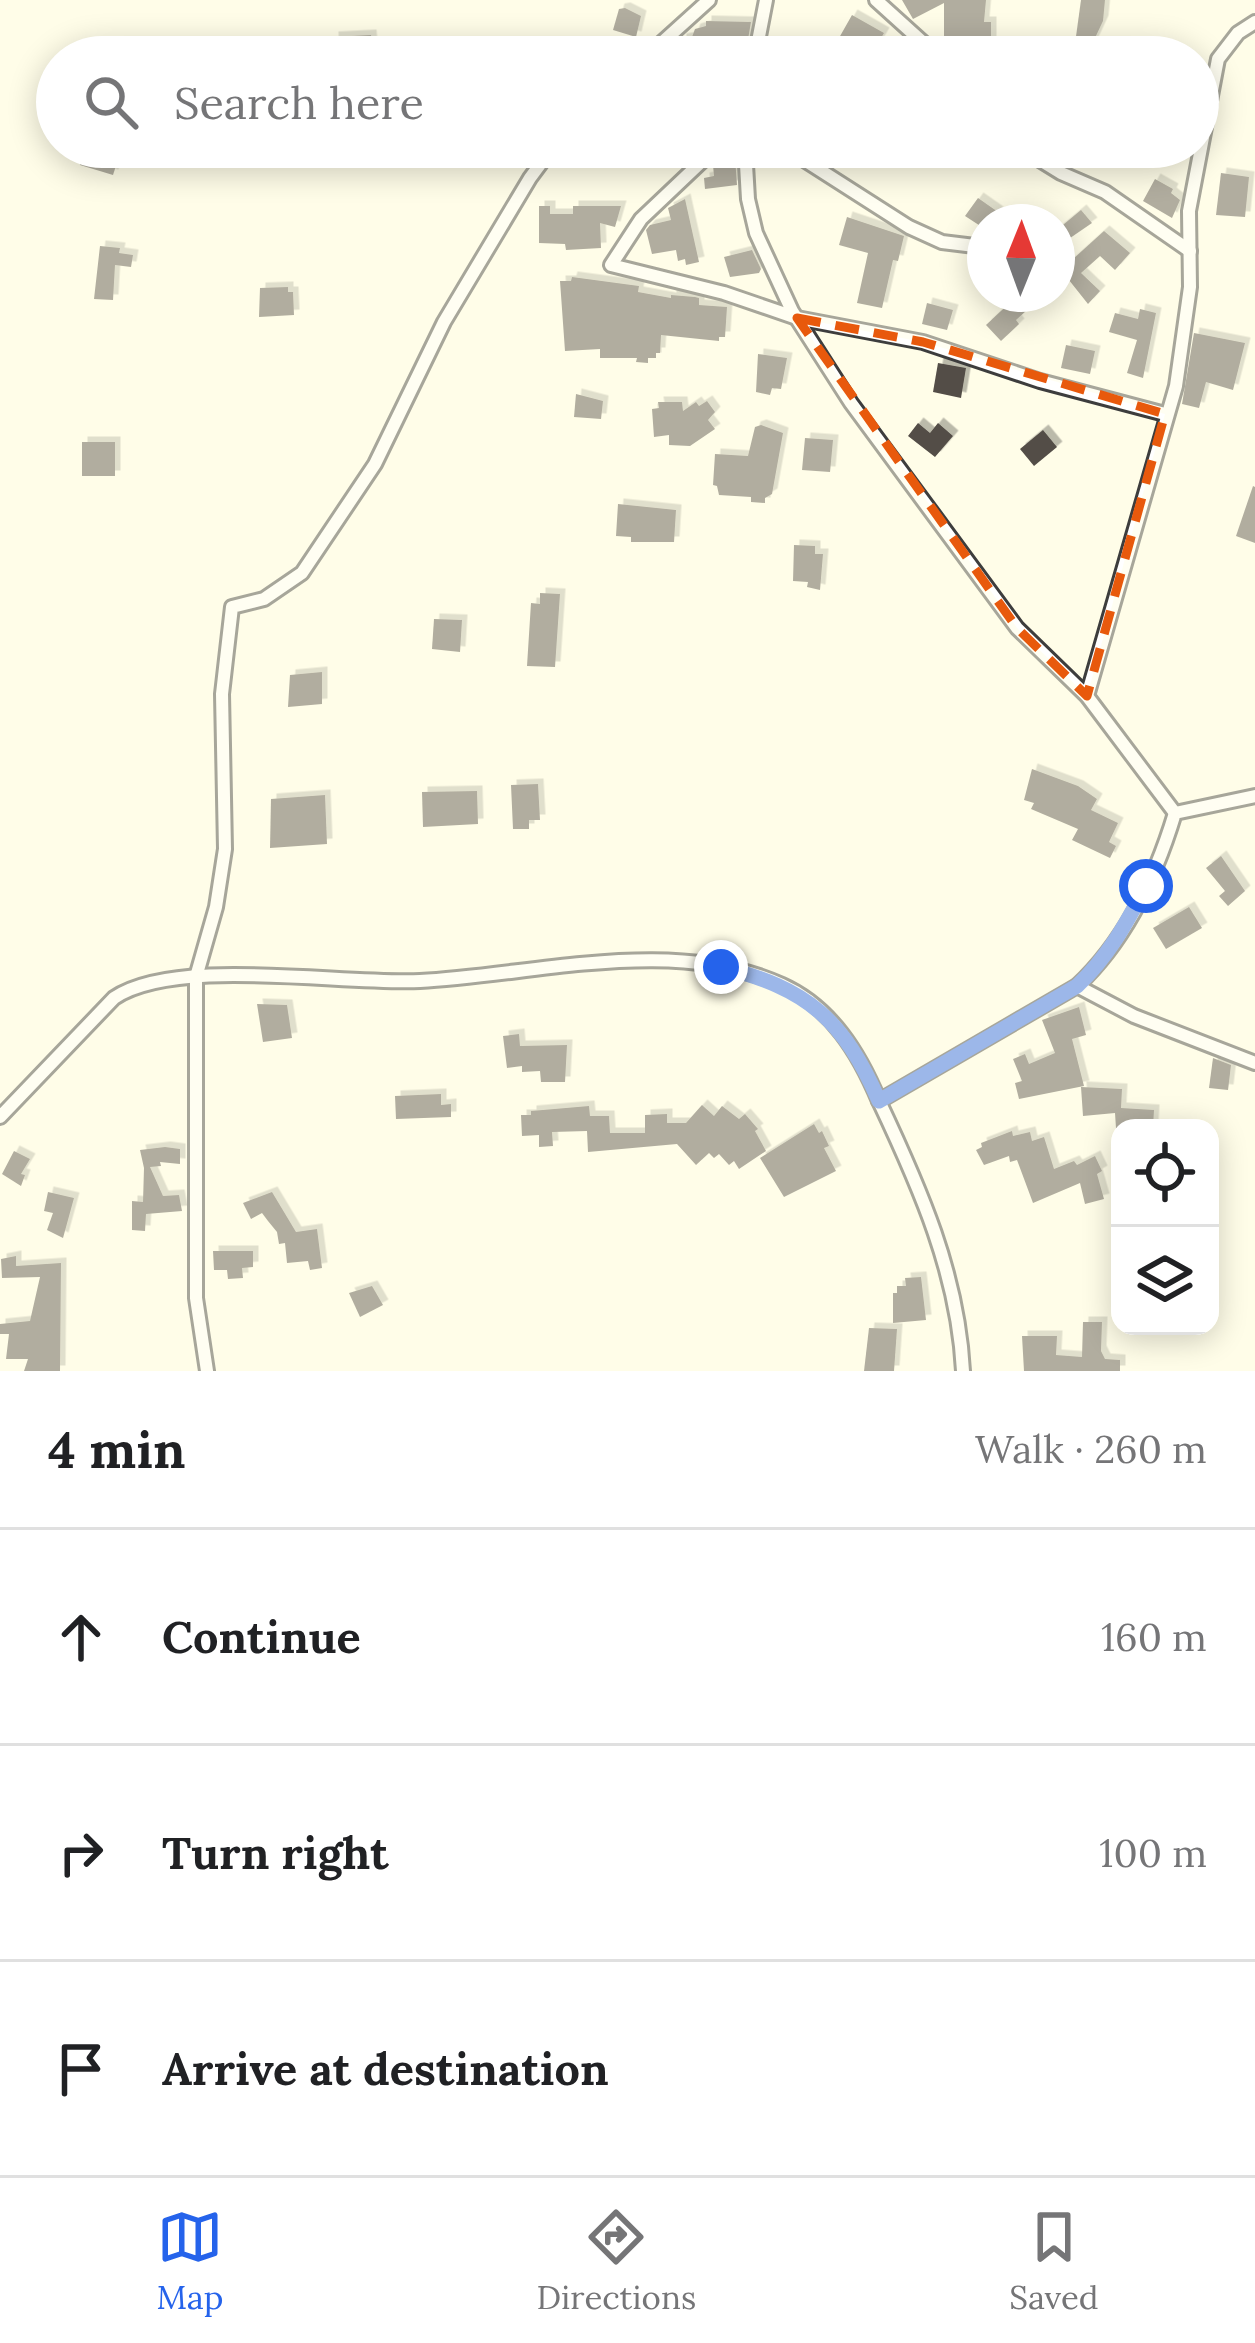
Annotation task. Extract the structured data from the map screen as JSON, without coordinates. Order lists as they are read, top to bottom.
{
  "north": "top",
  "page": {
    "search": "Search here",
    "heading": ["4 min", "Walk · 260 m"],
    "list": [
      ["Continue", "160 m"],
      ["Turn right", "100 m"],
      "Arrive at destination"
    ],
    "nav": ["Map", "Directions", "Saved"]
  }
}
